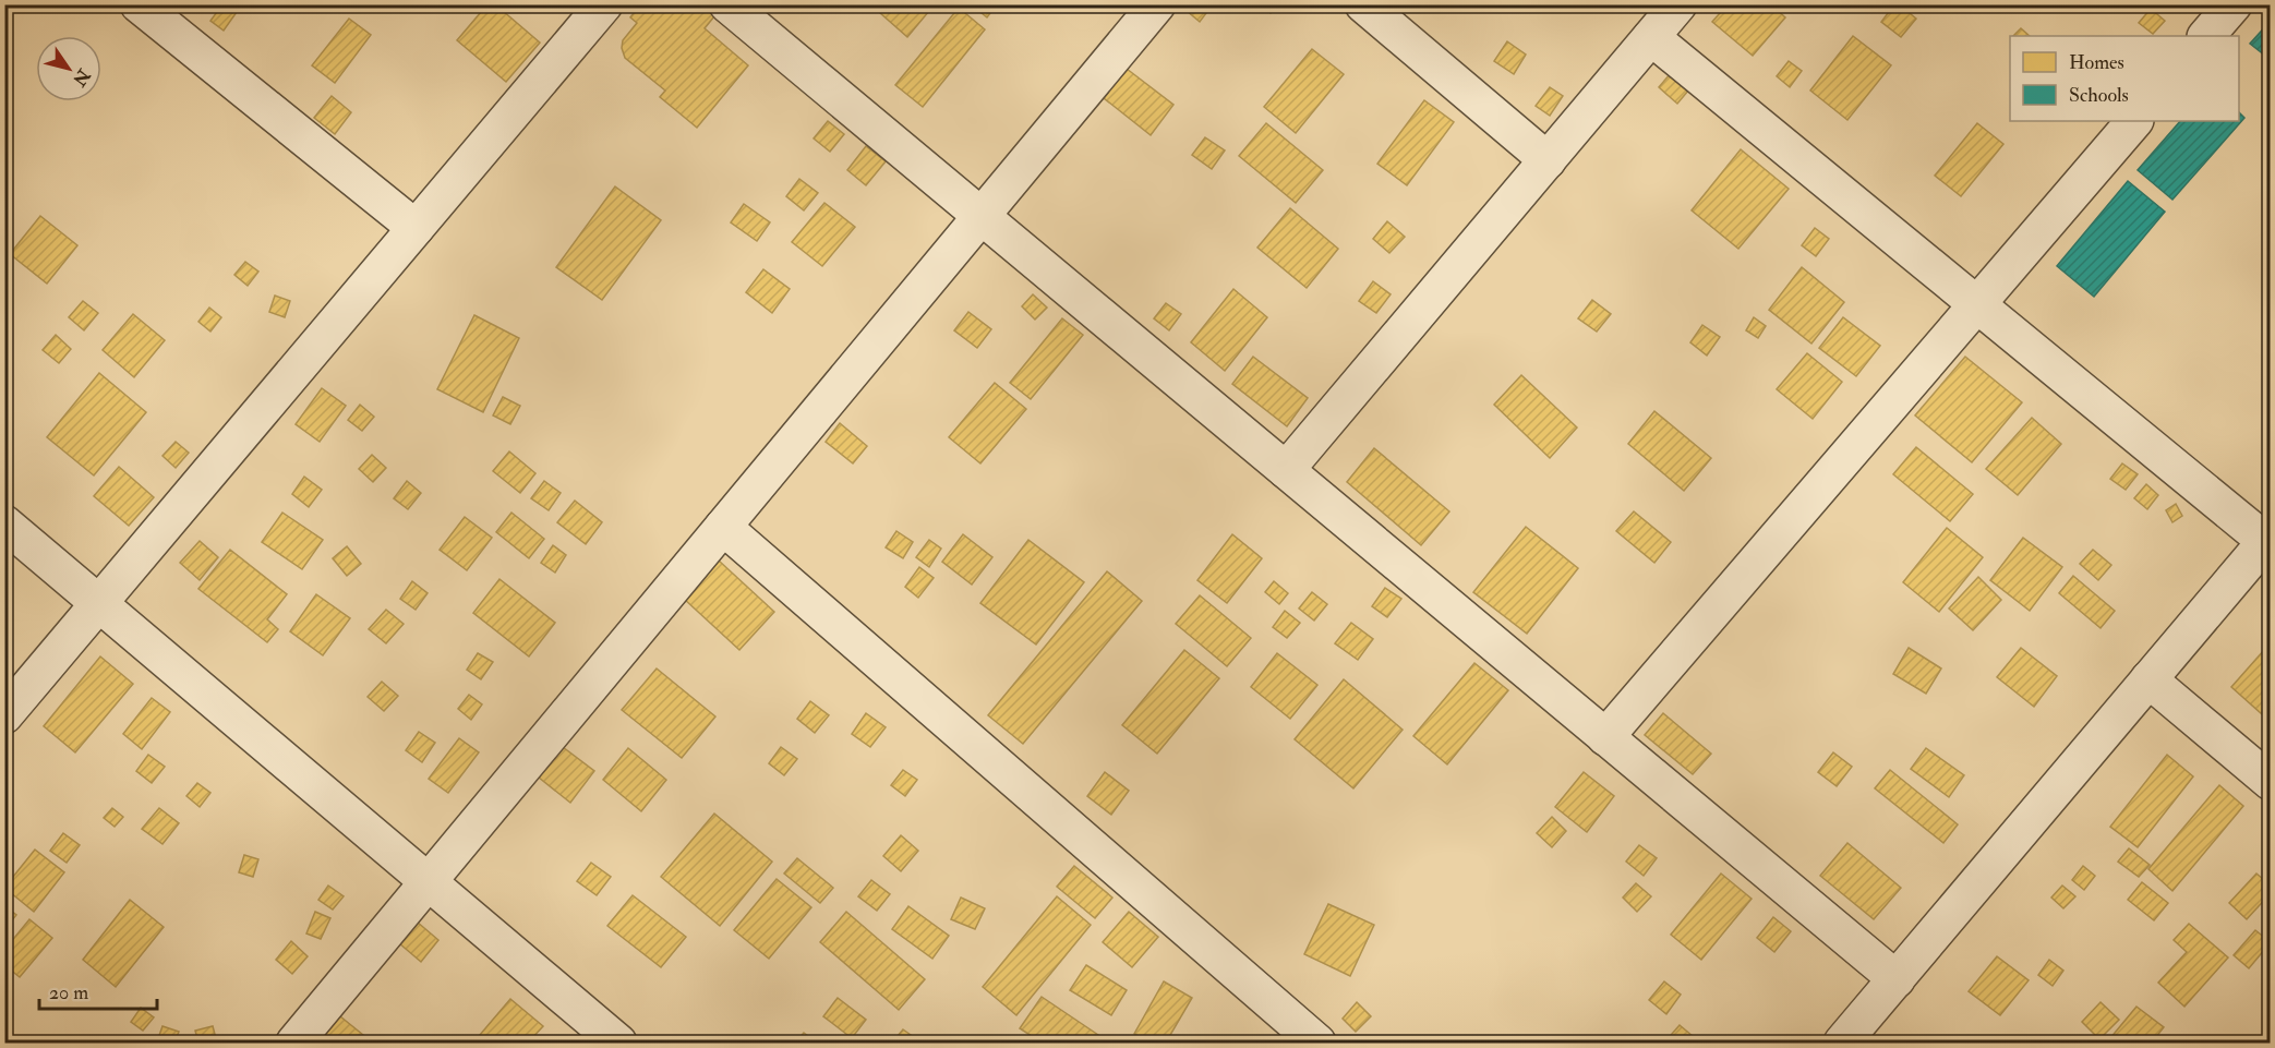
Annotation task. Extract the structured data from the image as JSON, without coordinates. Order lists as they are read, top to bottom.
{
  "legend": ["Homes", "Schools"],
  "scale_bar": "20 m",
  "north": "bottom right"
}
